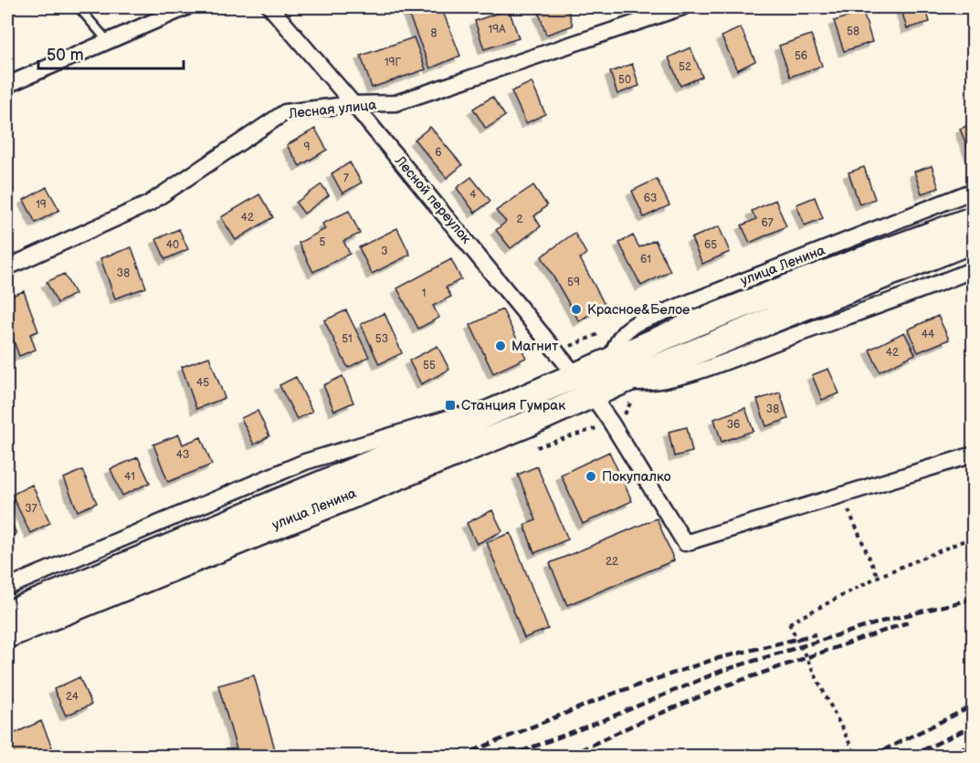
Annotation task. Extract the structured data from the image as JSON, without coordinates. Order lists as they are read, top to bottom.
{
  "streets": {
    "main road": ["улица Ленина"],
    "street": ["Лесная улица", "Лесной переулок"]
  },
  "crossings": [
    ["Лесная улица", "Лесной переулок"],
    ["Лесной переулок", "улица Ленина"]
  ],
  "places": {
    "other": ["Красное&Белое", "Магнит", "Покупалко"],
    "transit": ["Станция Гумрак"]
  },
  "house_numbers": [
    "19А",
    "58",
    "8",
    "56",
    "19Г",
    "52",
    "50",
    "9",
    "6",
    "7",
    "4",
    "63",
    "19",
    "42",
    "2",
    "67",
    "5",
    "40",
    "65",
    "3",
    "61",
    "38",
    "59",
    "1",
    "44",
    "51",
    "53",
    "42",
    "55",
    "45",
    "38",
    "36",
    "43",
    "41",
    "37",
    "22",
    "24"
  ],
  "scale_bar": "50 m"
}
